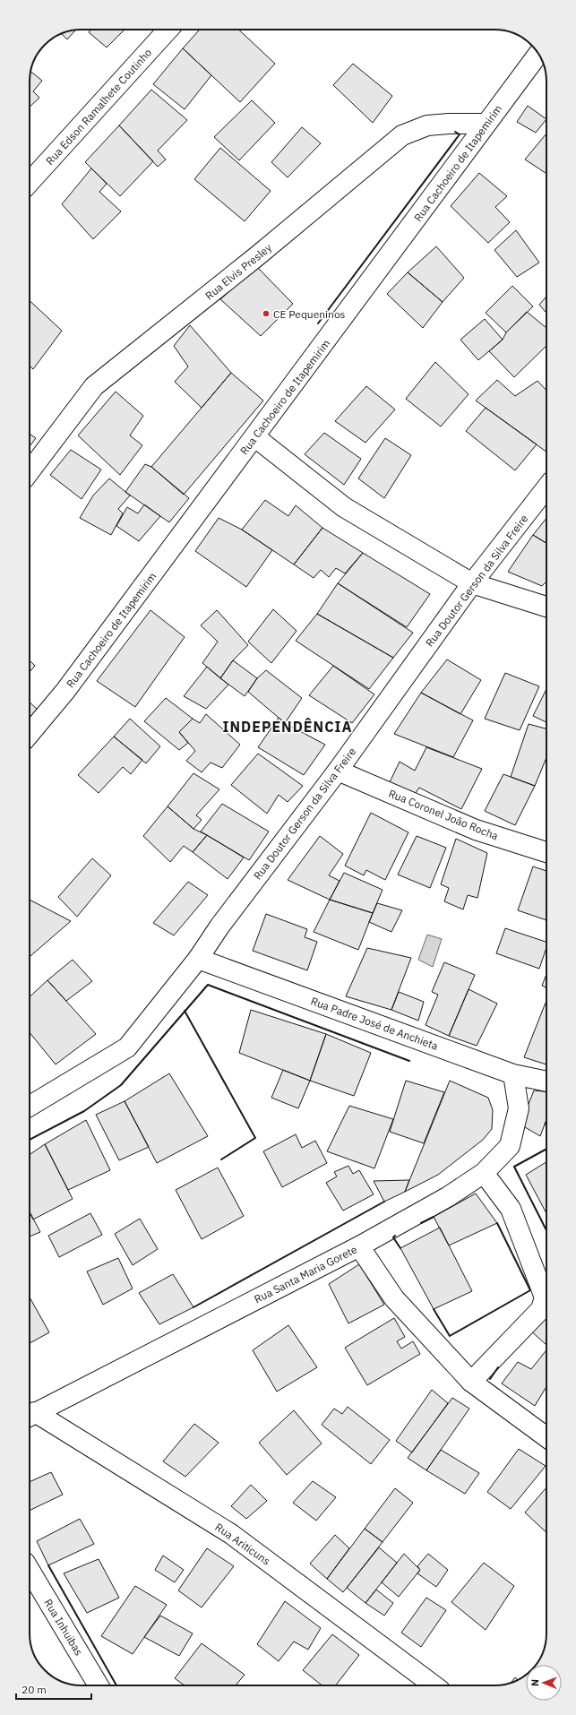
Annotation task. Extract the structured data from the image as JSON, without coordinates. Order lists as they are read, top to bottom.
{
  "streets": {
    "street": [
      "Rua Edson Ramalhete Coutinho",
      "Rua Cachoeiro de Itapemirim",
      "Rua Elvis Presley",
      "Rua Doutor Gerson da Silva Freire",
      "Rua Coronel João Rocha",
      "Rua Padre José de Anchieta",
      "Rua Santa Maria Gorete",
      "Rua Ariticuns",
      "Rua Inhuibas"
    ]
  },
  "crossings": [
    ["Rua Cachoeiro de Itapemirim", "Rua Elvis Presley"],
    ["Rua Doutor Gerson da Silva Freire", "Rua Coronel João Rocha"],
    ["Rua Doutor Gerson da Silva Freire", "Rua Padre José de Anchieta"],
    ["Rua Padre José de Anchieta", "Rua Santa Maria Gorete"],
    ["Rua Santa Maria Gorete", "Rua Ariticuns"]
  ],
  "districts": ["INDEPENDÊNCIA"],
  "places": ["CE Pequeninos"],
  "scale_bar": "20 m",
  "north": "left"
}
